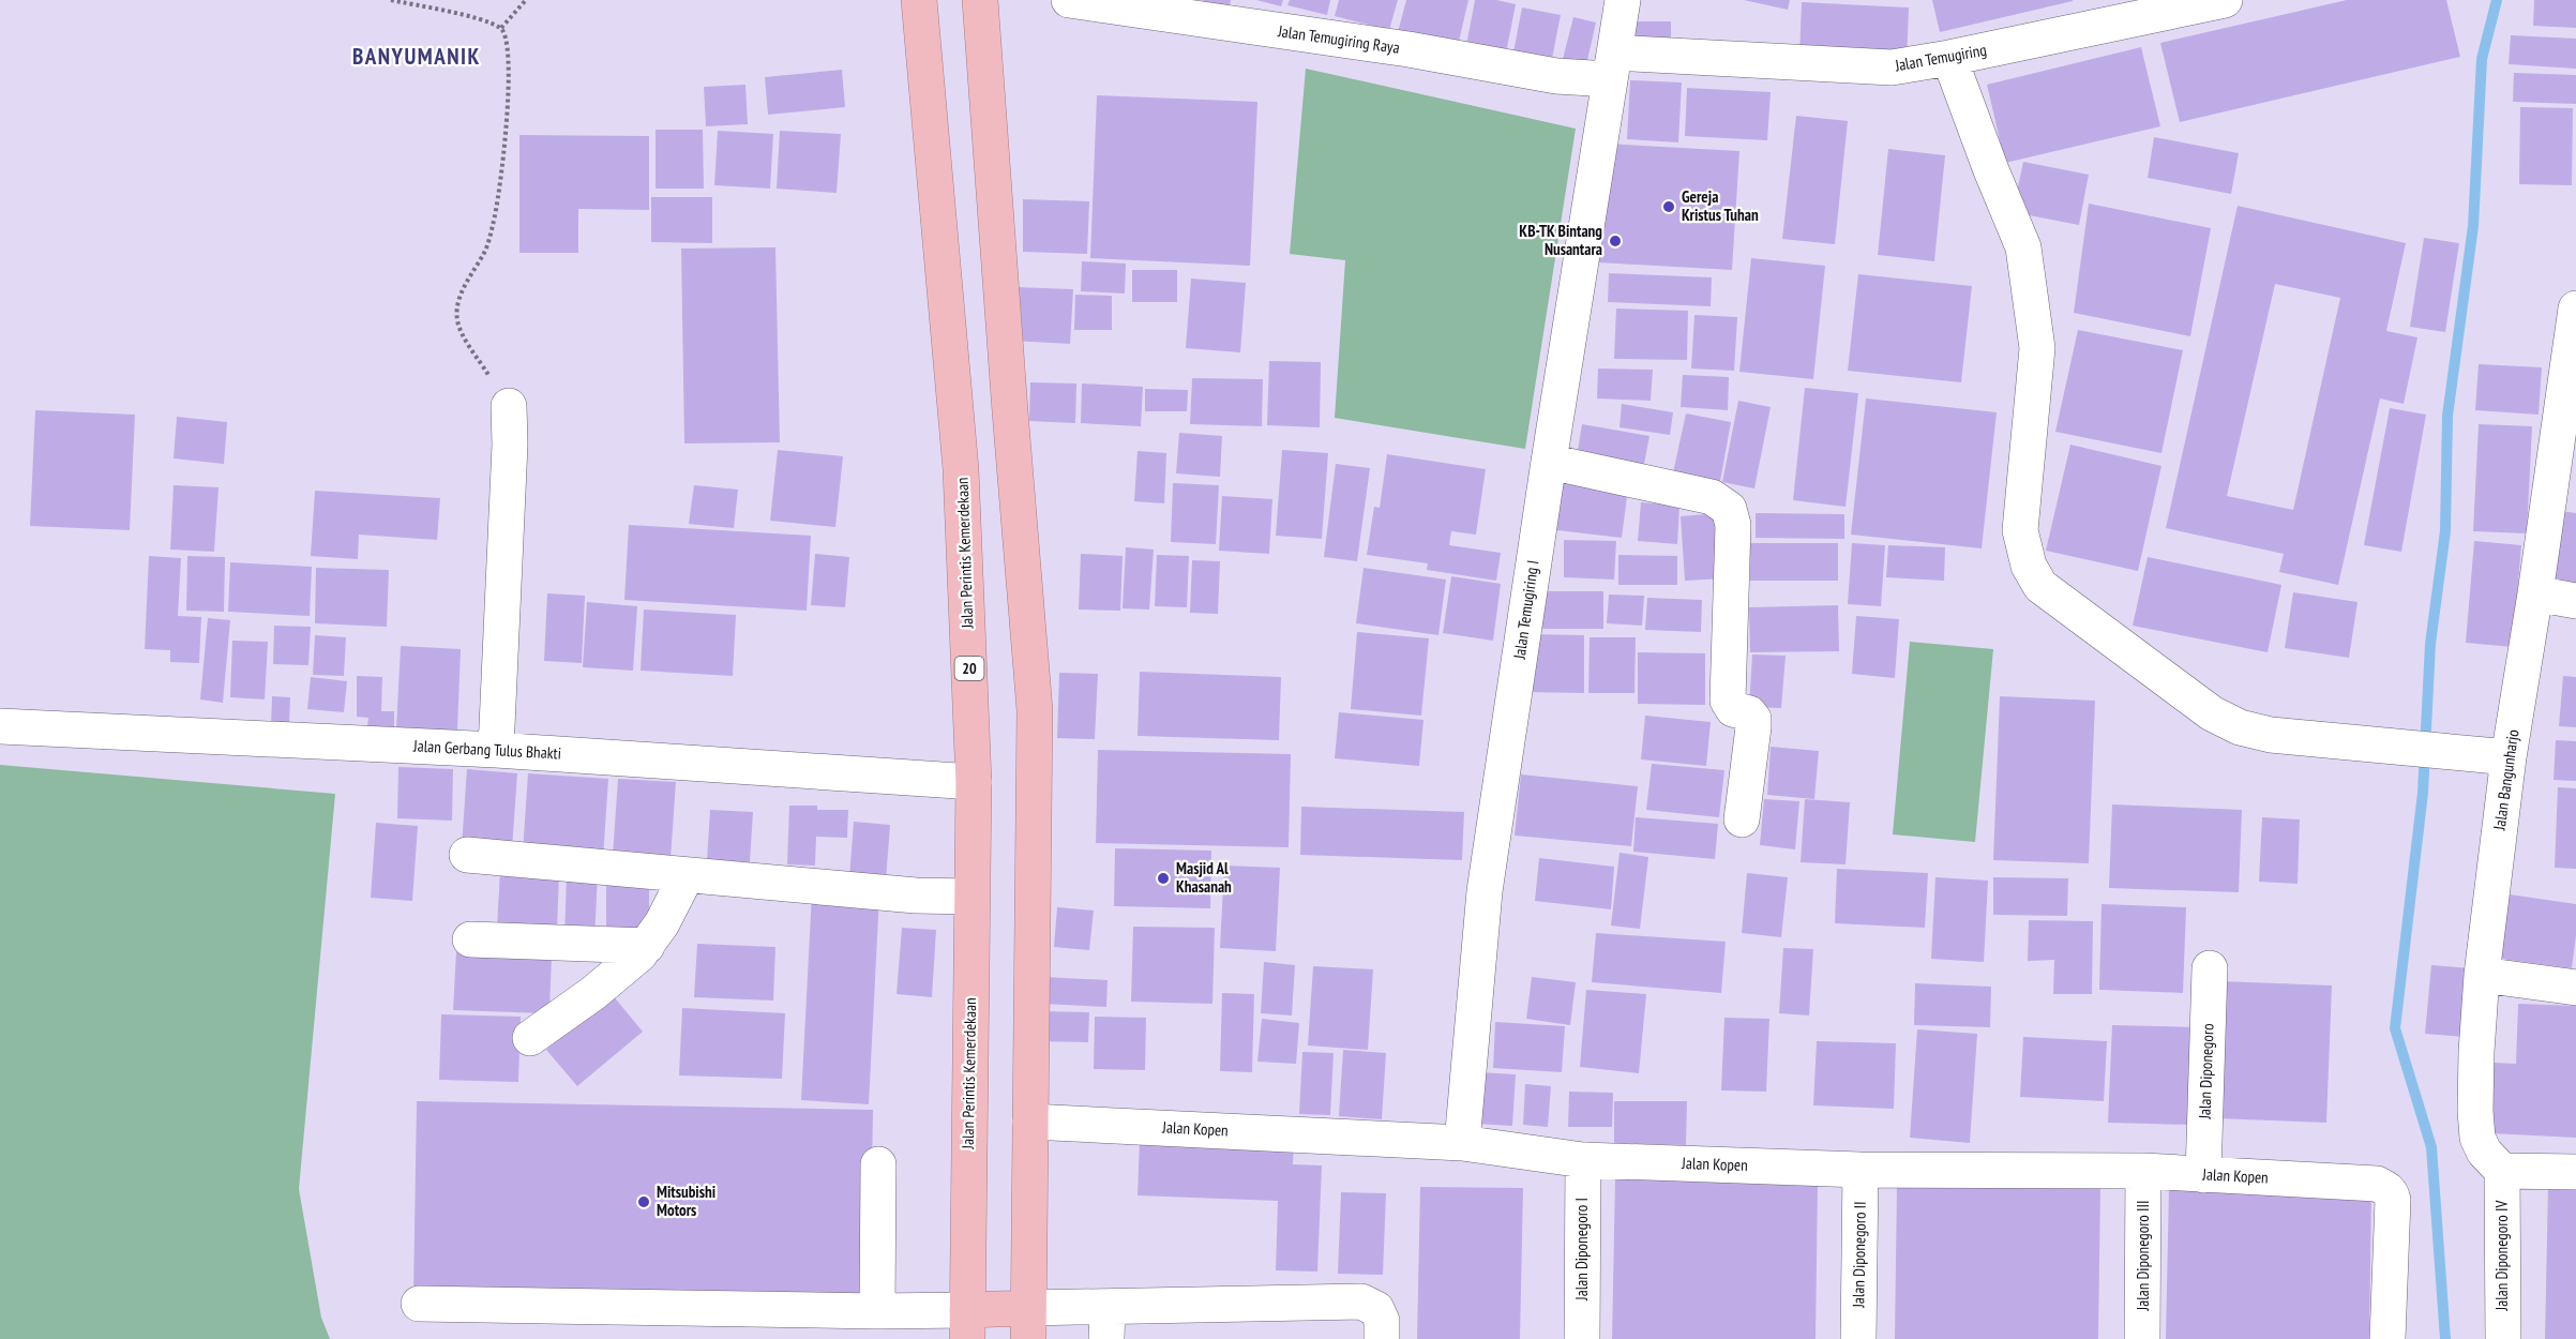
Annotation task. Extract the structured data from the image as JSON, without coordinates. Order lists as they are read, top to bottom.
{
  "streets": {
    "highway": ["Jalan Perintis Kemerdekaan", "20"],
    "street": [
      "Jalan Temugiring Raya",
      "Jalan Temugiring",
      "Jalan Temugiring I",
      "Jalan Gerbang Tulus Bhakti",
      "Jalan Bangunharjo",
      "Jalan Diponegoro",
      "Jalan Kopen",
      "Jalan Diponegoro I",
      "Jalan Diponegoro II",
      "Jalan Diponegoro III",
      "Jalan Diponegoro IV"
    ]
  },
  "crossings": [
    ["Jalan Temugiring Raya", "Jalan Temugiring"],
    ["Jalan Temugiring Raya", "Jalan Temugiring I"],
    ["Jalan Temugiring", "Jalan Temugiring I"],
    ["Jalan Perintis Kemerdekaan", "Jalan Gerbang Tulus Bhakti"],
    ["Jalan Temugiring I", "Jalan Kopen"],
    ["Jalan Bangunharjo", "Jalan Diponegoro IV"],
    ["Jalan Diponegoro", "Jalan Kopen"],
    ["Jalan Kopen", "Jalan Diponegoro I"],
    ["Jalan Kopen", "Jalan Diponegoro II"],
    ["Jalan Kopen", "Jalan Diponegoro III"]
  ],
  "districts": ["BANYUMANIK"],
  "places": [
    "Gereja Kristus Tuhan",
    "KB-TK Bintang Nusantara",
    "Masjid Al Khasanah",
    "Mitsubishi Motors"
  ]
}
